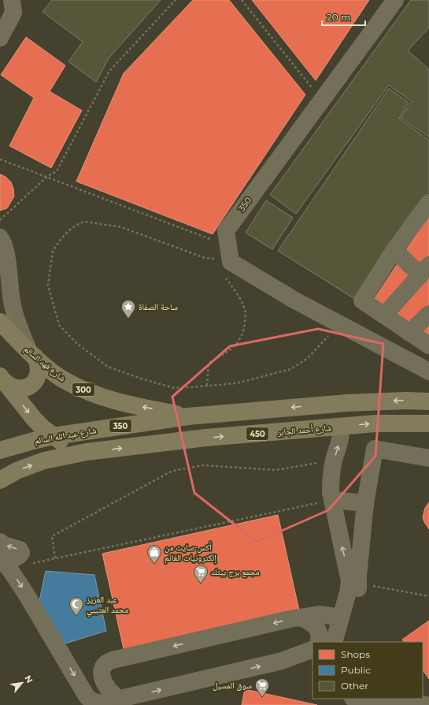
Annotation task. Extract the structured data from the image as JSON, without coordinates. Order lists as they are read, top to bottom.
{
  "streets": {
    "main road": [
      "350",
      "شارع فهد السالم",
      "300",
      "شارع أحمد الجابر",
      "450",
      "شارع عبد الله السالم"
    ]
  },
  "crossings": [
    ["شارع فهد السالم", "شارع عبد الله السالم"]
  ],
  "one_way": ["شارع فهد السالم"],
  "places": {
    "place": ["ساحة الصفاة"],
    "shop": ["أكس-سايت من إلكترونيات الغانم"],
    "supermarket": ["مجمع برج بيتك", "سوق المسيل"],
    "mosque": ["عبد العزيز محمد العتيبي"]
  },
  "legend": ["Shops", "Public", "Other"],
  "scale_bar": "20 m",
  "north": "top right"
}
